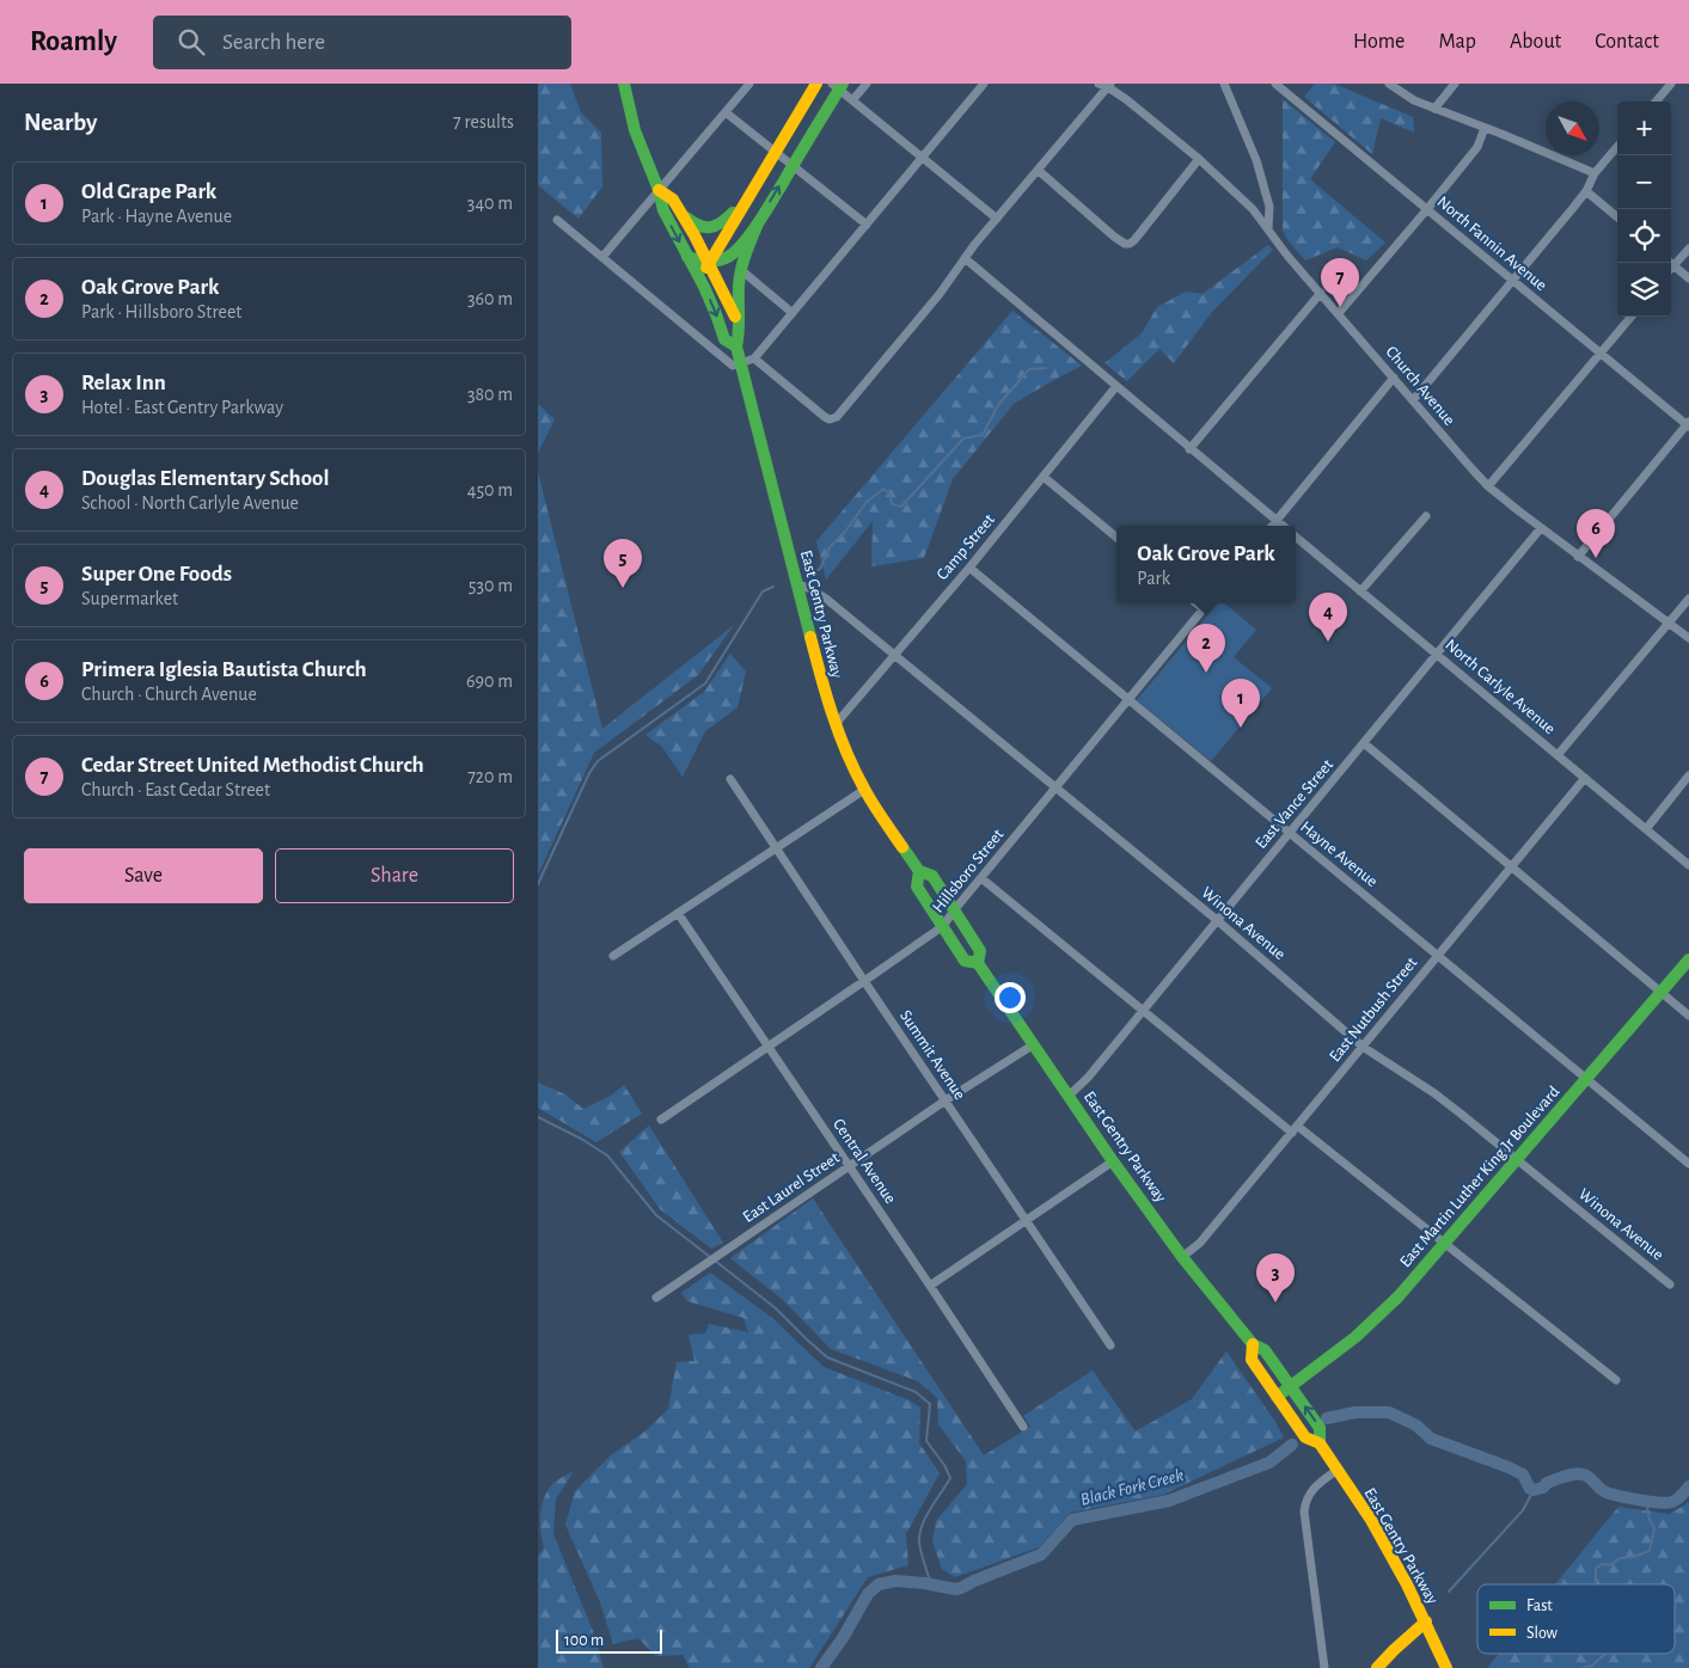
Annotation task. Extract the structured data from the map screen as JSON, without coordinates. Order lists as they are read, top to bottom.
{
  "streets": {
    "main road": ["East Gentry Parkway", "East Martin Luther King Jr Boulevard"],
    "street": [
      "North Fannin Avenue",
      "Church Avenue",
      "Camp Street",
      "North Carlyle Avenue",
      "East Vance Street",
      "Hayne Avenue",
      "Hillsboro Street",
      "Winona Avenue",
      "East Nutbush Street",
      "Summit Avenue",
      "Central Avenue",
      "East Laurel Street"
    ]
  },
  "crossings": [
    ["Church Avenue", "East Vance Street"],
    ["Camp Street", "East Gentry Parkway"],
    ["Camp Street", "North Carlyle Avenue"],
    ["Camp Street", "Hayne Avenue"],
    ["Camp Street", "Winona Avenue"],
    ["East Gentry Parkway", "East Vance Street"],
    ["East Gentry Parkway", "Hillsboro Street"],
    ["East Gentry Parkway", "Winona Avenue"],
    ["East Gentry Parkway", "East Nutbush Street"],
    ["East Gentry Parkway", "East Martin Luther King Jr Boulevard"],
    ["East Gentry Parkway", "East Laurel Street"],
    ["North Carlyle Avenue", "East Vance Street"],
    ["North Carlyle Avenue", "East Nutbush Street"],
    ["East Vance Street", "Hayne Avenue"],
    ["East Vance Street", "Winona Avenue"],
    ["Hayne Avenue", "Hillsboro Street"],
    ["Hayne Avenue", "East Nutbush Street"],
    ["Hayne Avenue", "East Martin Luther King Jr Boulevard"],
    ["Hillsboro Street", "Winona Avenue"],
    ["Hillsboro Street", "Summit Avenue"],
    ["Hillsboro Street", "Central Avenue"],
    ["Winona Avenue", "East Nutbush Street"],
    ["Winona Avenue", "East Martin Luther King Jr Boulevard"],
    ["Summit Avenue", "East Laurel Street"],
    ["Central Avenue", "East Laurel Street"]
  ],
  "water": ["Black Fork Creek"],
  "legend": ["Fast", "Slow"],
  "scale_bar": "100 m",
  "north": "bottom right",
  "page": {
    "header": "Roamly",
    "search": "Search here",
    "nav": [
      "Home",
      "Map",
      "About",
      "Contact"
    ],
    "heading": ["Nearby", "7 results"],
    "map_buttons": ["+", "−"],
    "list": [
      {
        "mark": "1",
        "name": "Old Grape Park",
        "note": "Park · Hayne Avenue",
        "value": "340 m"
      },
      {
        "mark": "2",
        "name": "Oak Grove Park",
        "note": "Park · Hillsboro Street",
        "value": "360 m"
      },
      {
        "mark": "3",
        "name": "Relax Inn",
        "note": "Hotel · East Gentry Parkway",
        "value": "380 m"
      },
      {
        "mark": "4",
        "name": "Douglas Elementary School",
        "note": "School · North Carlyle Avenue",
        "value": "450 m"
      },
      {
        "mark": "5",
        "name": "Super One Foods",
        "note": "Supermarket",
        "value": "530 m"
      },
      {
        "mark": "6",
        "name": "Primera Iglesia Bautista Church",
        "note": "Church · Church Avenue",
        "value": "690 m"
      },
      {
        "mark": "7",
        "name": "Cedar Street United Methodist Church",
        "note": "Church · East Cedar Street",
        "value": "720 m"
      }
    ],
    "pins": [
      "7",
      "6",
      "5",
      "4",
      "2",
      "1",
      "3"
    ],
    "popup": ["Oak Grove Park", "Park"],
    "buttons": ["Save", "Share"],
    "scale": "100 m"
  }
}
